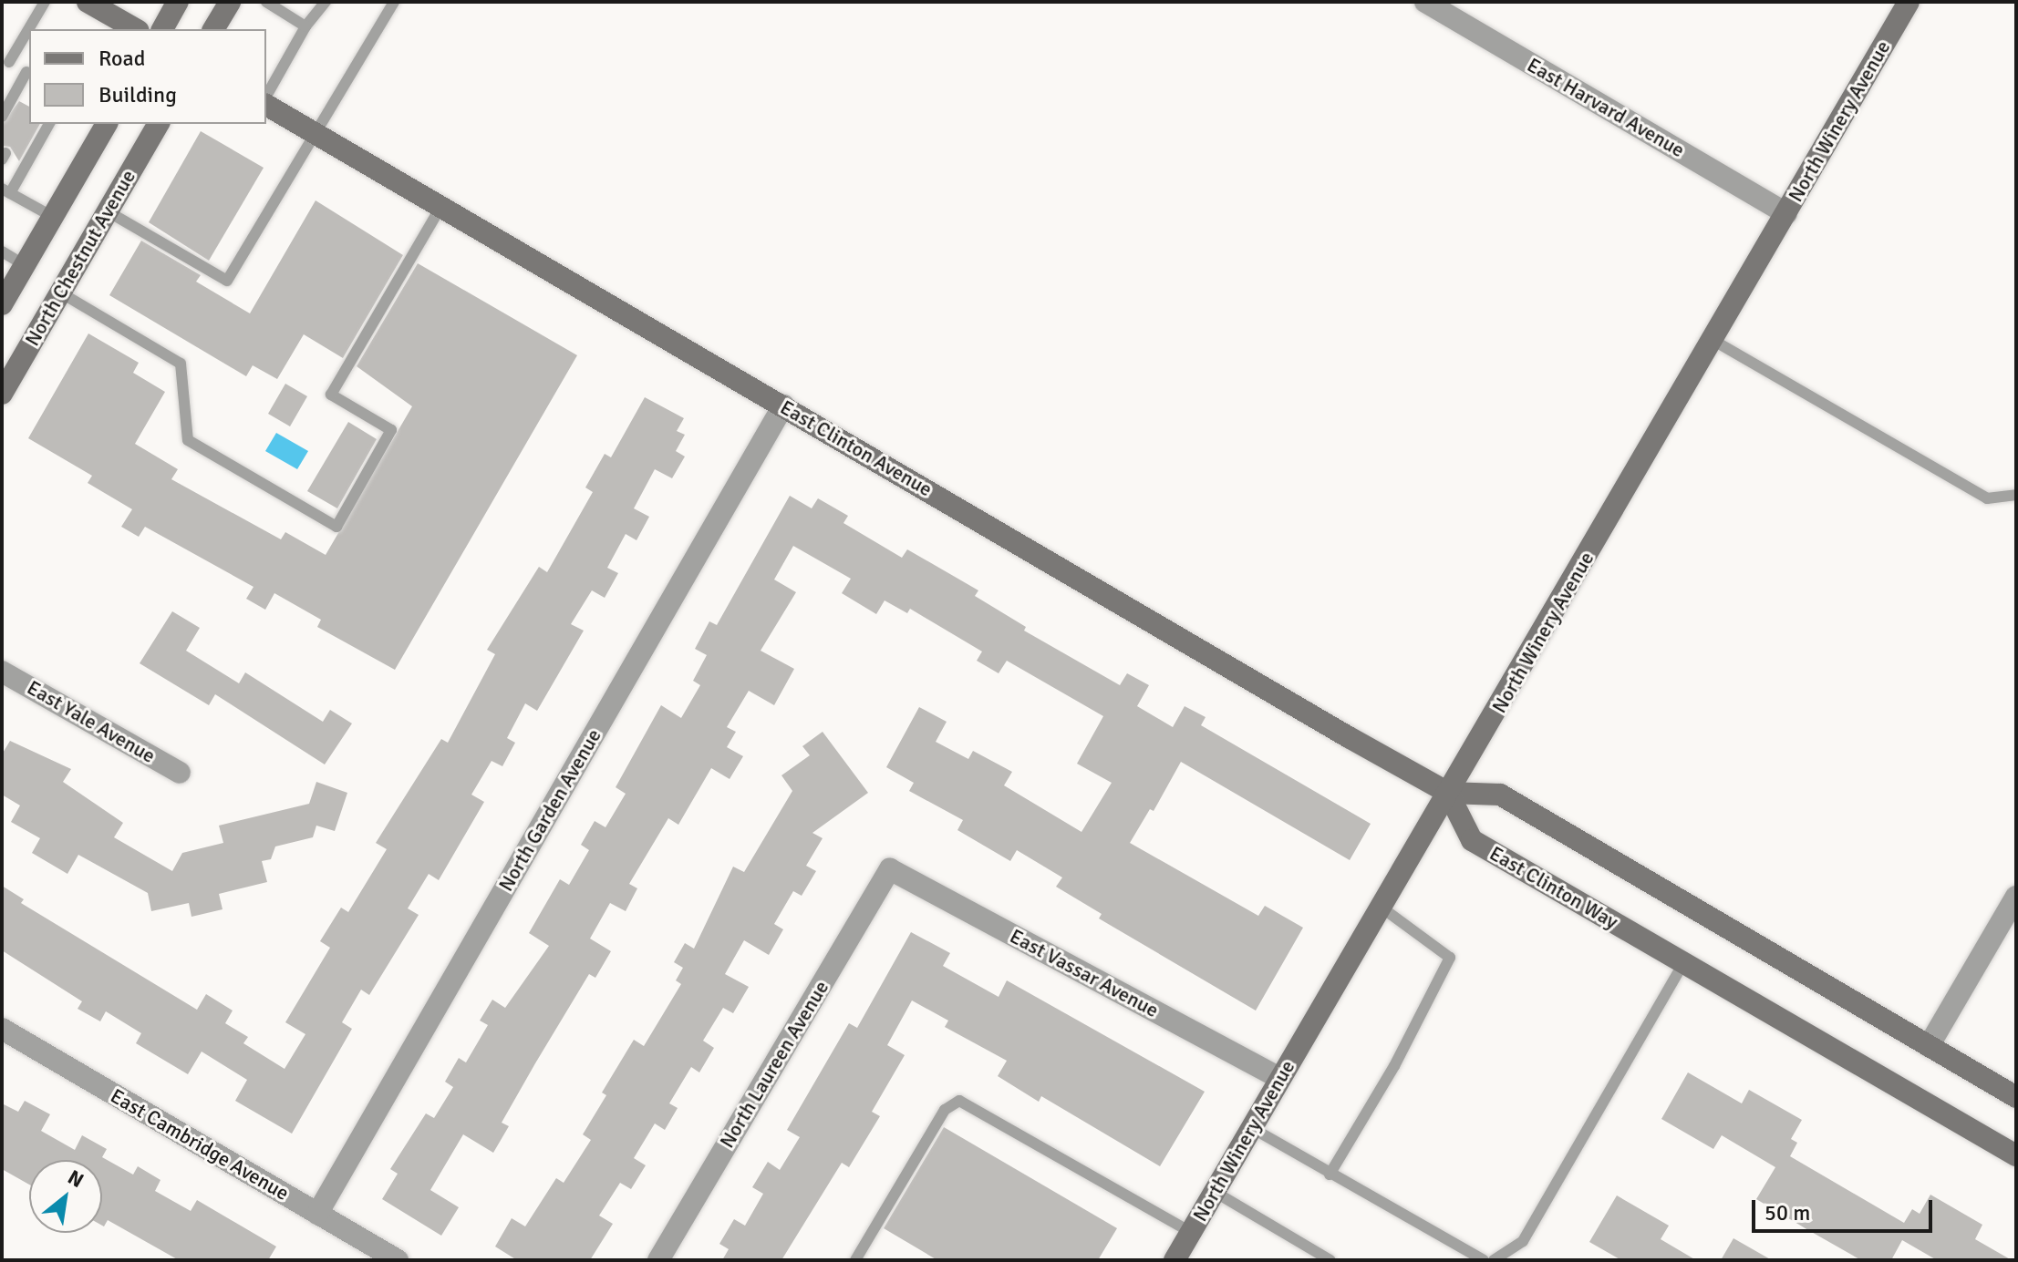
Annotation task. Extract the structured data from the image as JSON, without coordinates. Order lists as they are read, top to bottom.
{
  "streets": {
    "main road": [
      "North Winery Avenue",
      "North Chestnut Avenue",
      "East Clinton Avenue",
      "East Clinton Way"
    ],
    "street": [
      "East Harvard Avenue",
      "East Yale Avenue",
      "North Garden Avenue",
      "East Vassar Avenue",
      "North Laureen Avenue",
      "East Cambridge Avenue"
    ]
  },
  "crossings": [
    ["East Harvard Avenue", "North Winery Avenue"],
    ["North Winery Avenue", "East Clinton Avenue"],
    ["North Winery Avenue", "East Clinton Way"],
    ["North Winery Avenue", "East Vassar Avenue"],
    ["East Clinton Avenue", "North Garden Avenue"],
    ["East Clinton Avenue", "East Clinton Way"],
    ["North Garden Avenue", "East Cambridge Avenue"],
    ["East Vassar Avenue", "North Laureen Avenue"]
  ],
  "legend": ["Road", "Building"],
  "scale_bar": "50 m",
  "north": "top right"
}
